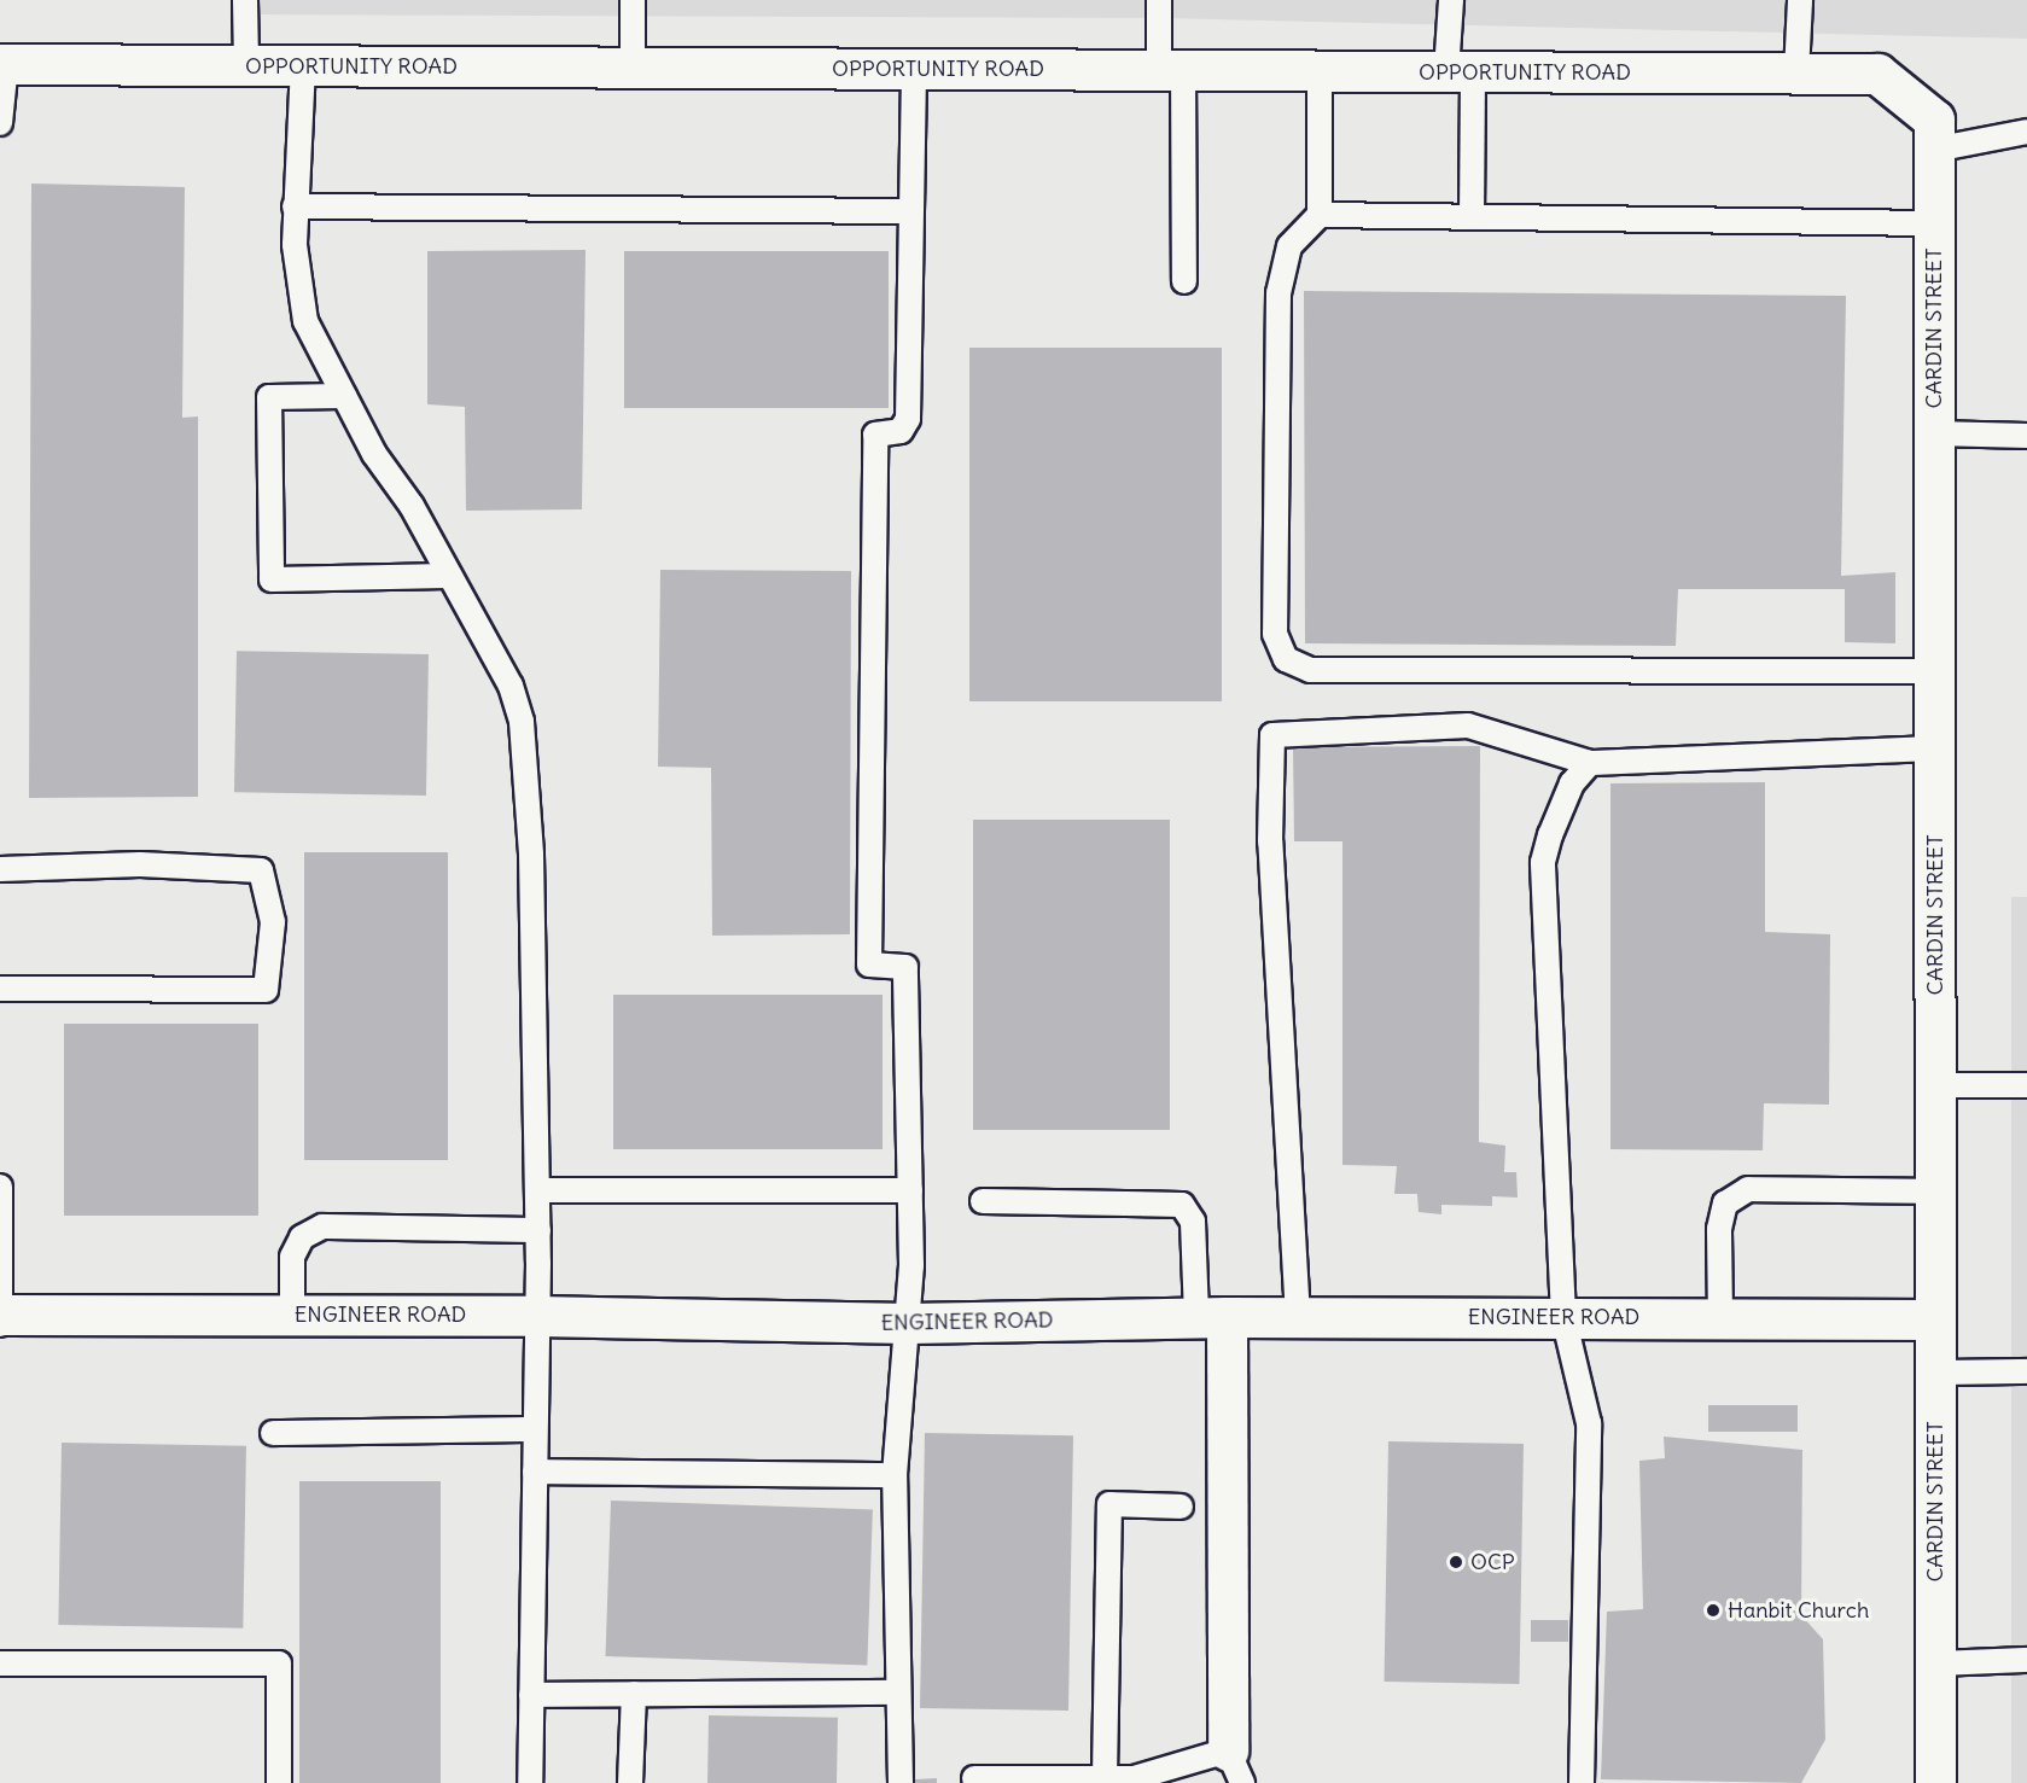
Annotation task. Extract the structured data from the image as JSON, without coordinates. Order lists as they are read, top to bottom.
{
  "streets": {
    "street": ["OPPORTUNITY ROAD", "CARDIN STREET", "ENGINEER ROAD"]
  },
  "crossings": [
    ["OPPORTUNITY ROAD", "CARDIN STREET"],
    ["CARDIN STREET", "ENGINEER ROAD"]
  ],
  "places": ["OCP", "Hanbit Church"]
}
